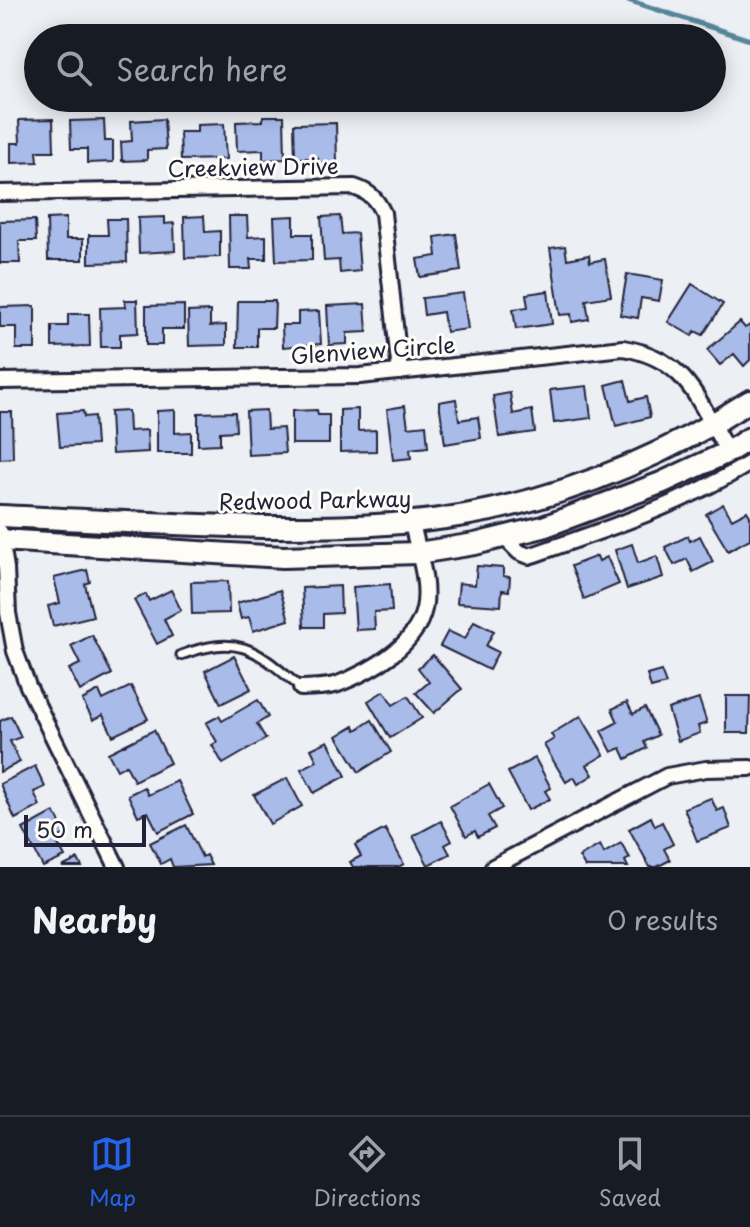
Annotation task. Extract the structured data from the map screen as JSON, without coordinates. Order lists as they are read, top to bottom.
{
  "streets": {
    "main road": ["Redwood Parkway"],
    "street": ["Creekview Drive", "Glenview Circle"]
  },
  "crossings": [
    ["Creekview Drive", "Glenview Circle"],
    ["Glenview Circle", "Redwood Parkway"]
  ],
  "scale_bar": "50 m",
  "page": {
    "search": "Search here",
    "scale": "50 m",
    "heading": ["Nearby", "0 results"],
    "nav": ["Map", "Directions", "Saved"]
  }
}
